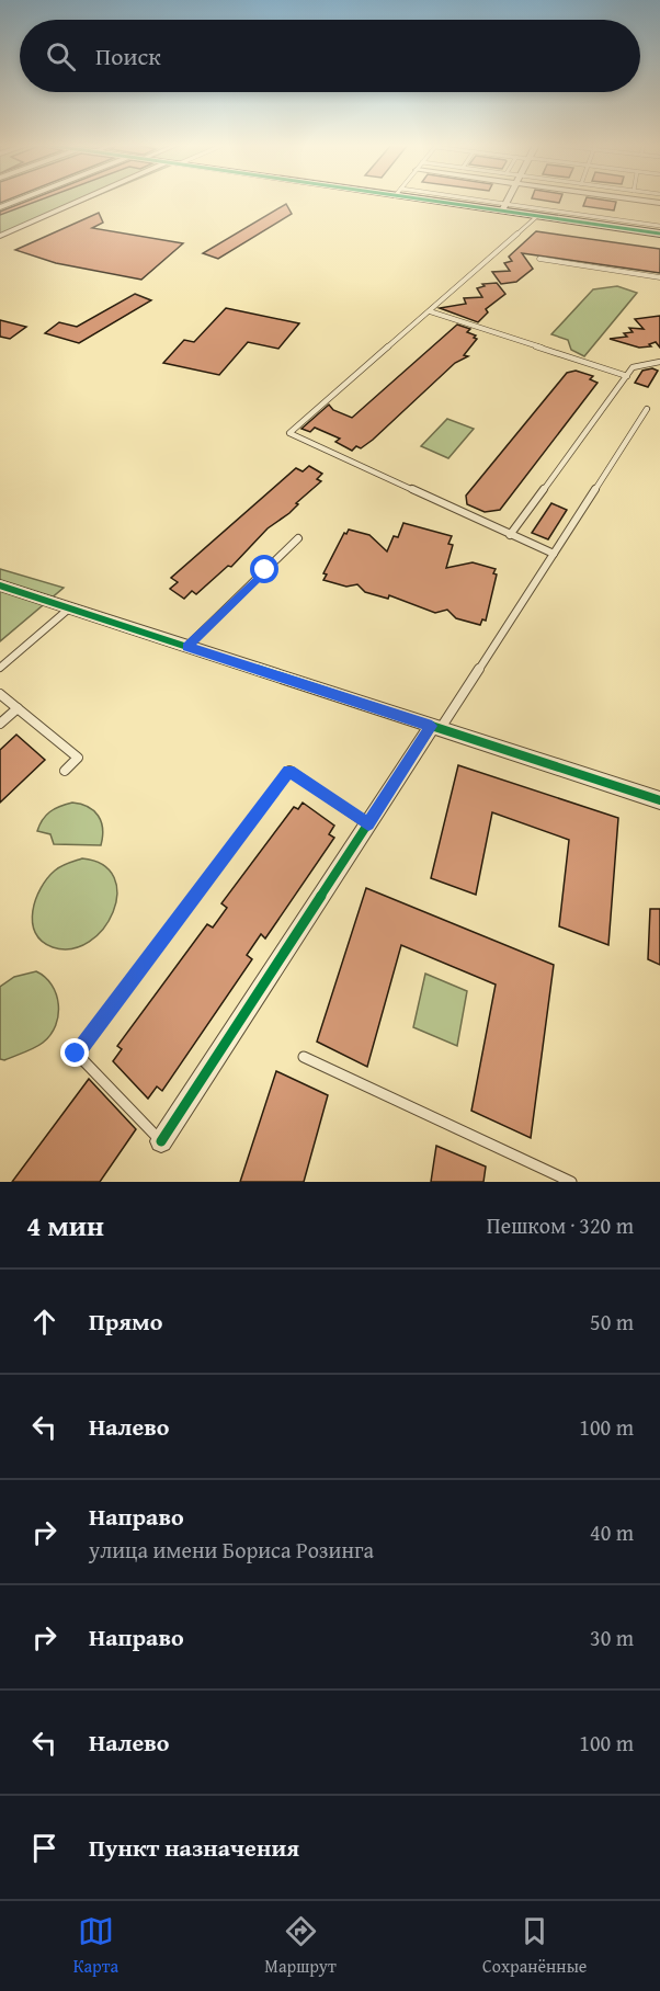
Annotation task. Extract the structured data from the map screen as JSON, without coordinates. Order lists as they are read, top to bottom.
{
  "page": {
    "search": "Поиск",
    "heading": ["4 мин", "Пешком · 320 m"],
    "list": [
      ["Прямо", "50 m"],
      ["Налево", "100 m"],
      ["Направо", "улица имени Бориса Розинга", "40 m"],
      ["Направо", "30 m"],
      ["Налево", "100 m"],
      "Пункт назначения"
    ],
    "nav": ["Карта", "Маршрут", "Сохранённые"]
  }
}
